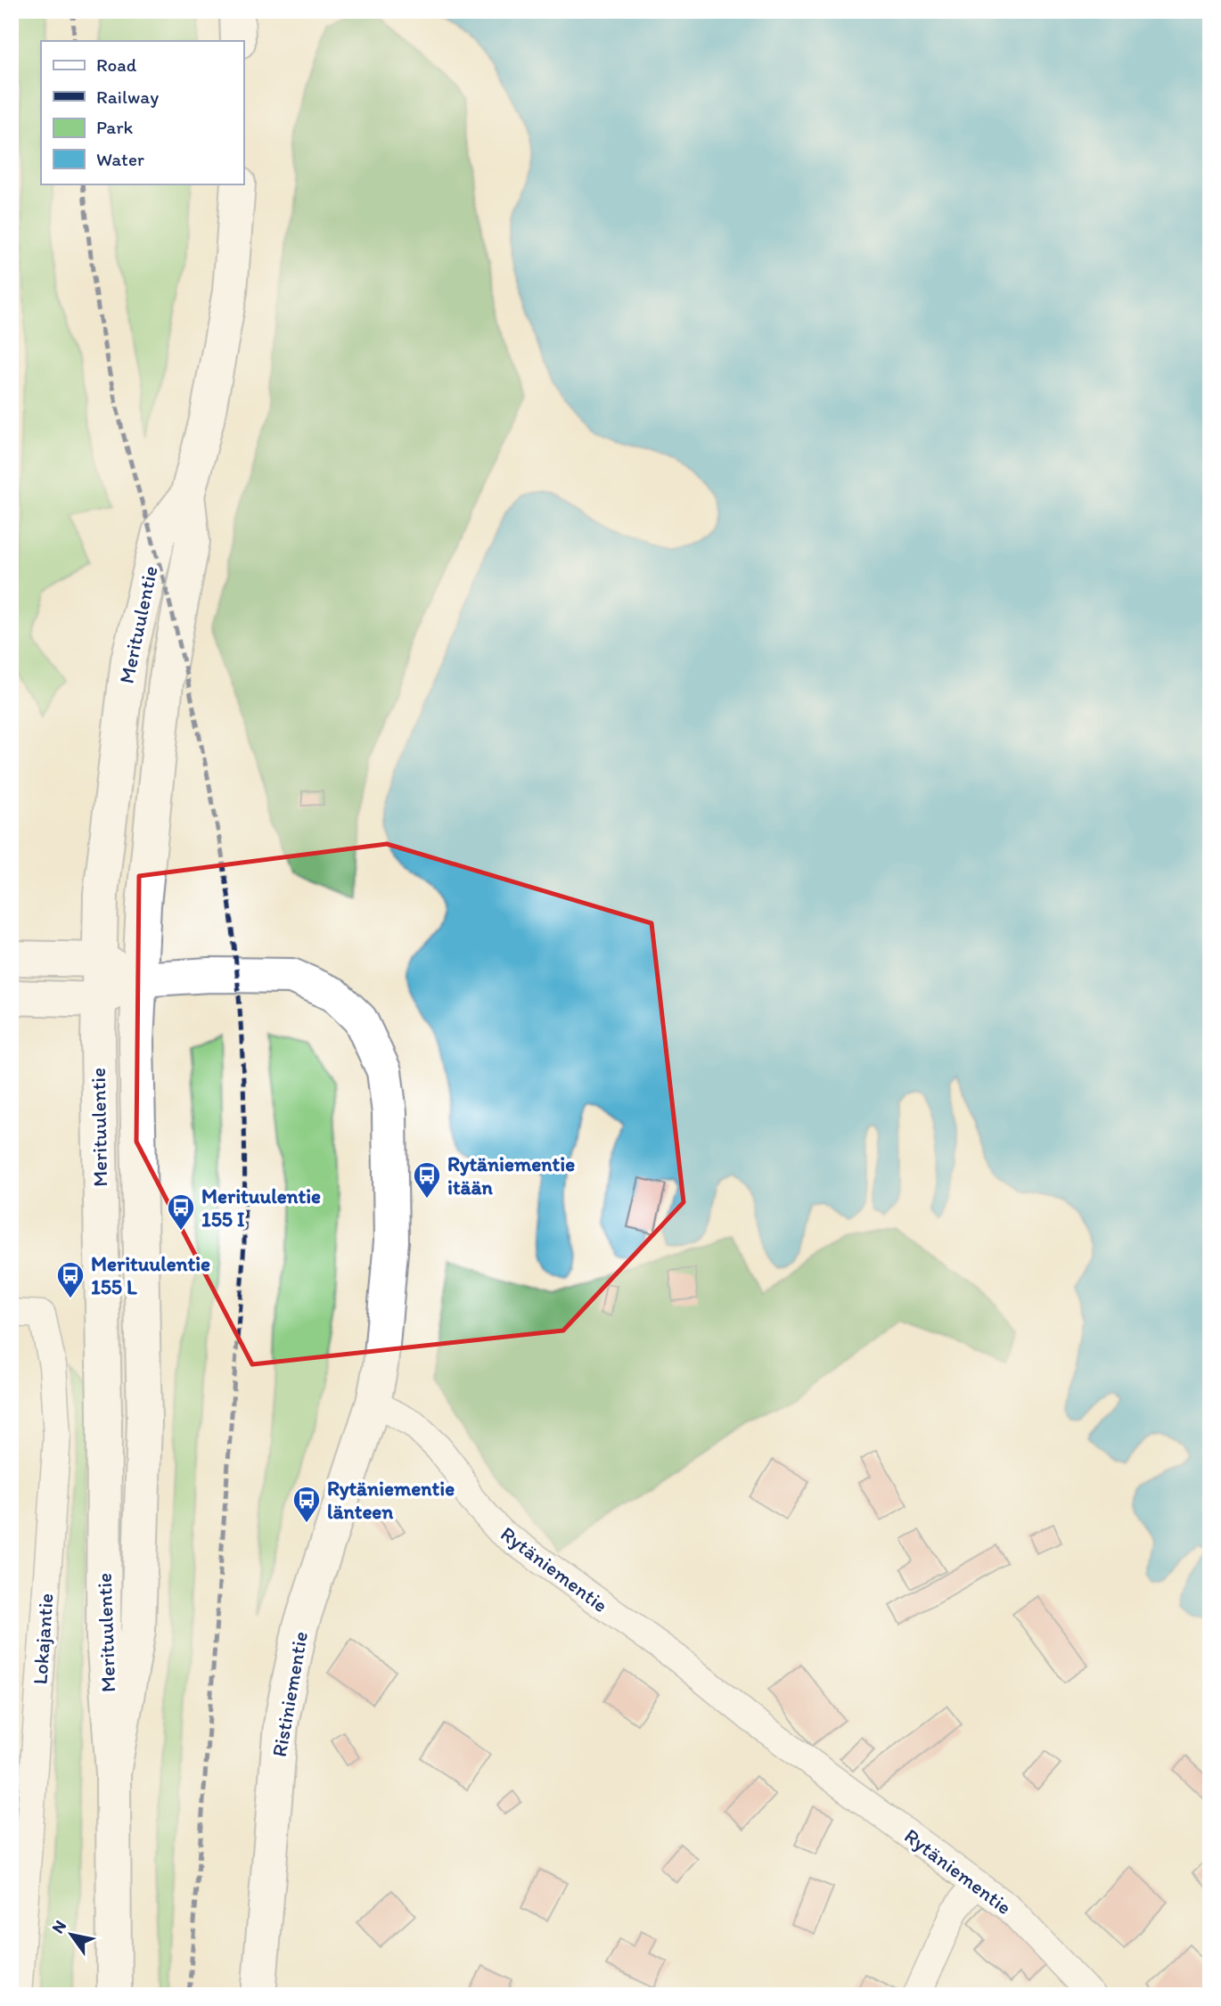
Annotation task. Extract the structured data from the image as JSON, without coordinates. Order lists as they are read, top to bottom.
{
  "streets": {
    "main road": ["Merituulentie", "Ristiniementie"],
    "street": ["Rytäniementie", "Lokajantie"]
  },
  "crossings": [
    ["Rytäniementie", "Ristiniementie"]
  ],
  "places": {
    "bus stop": [
      "Rytäniementie itään",
      "Merituulentie 155 I",
      "Merituulentie 155 L",
      "Rytäniementie länteen"
    ]
  },
  "legend": [
    "Road",
    "Railway",
    "Park",
    "Water"
  ],
  "north": "top left"
}
